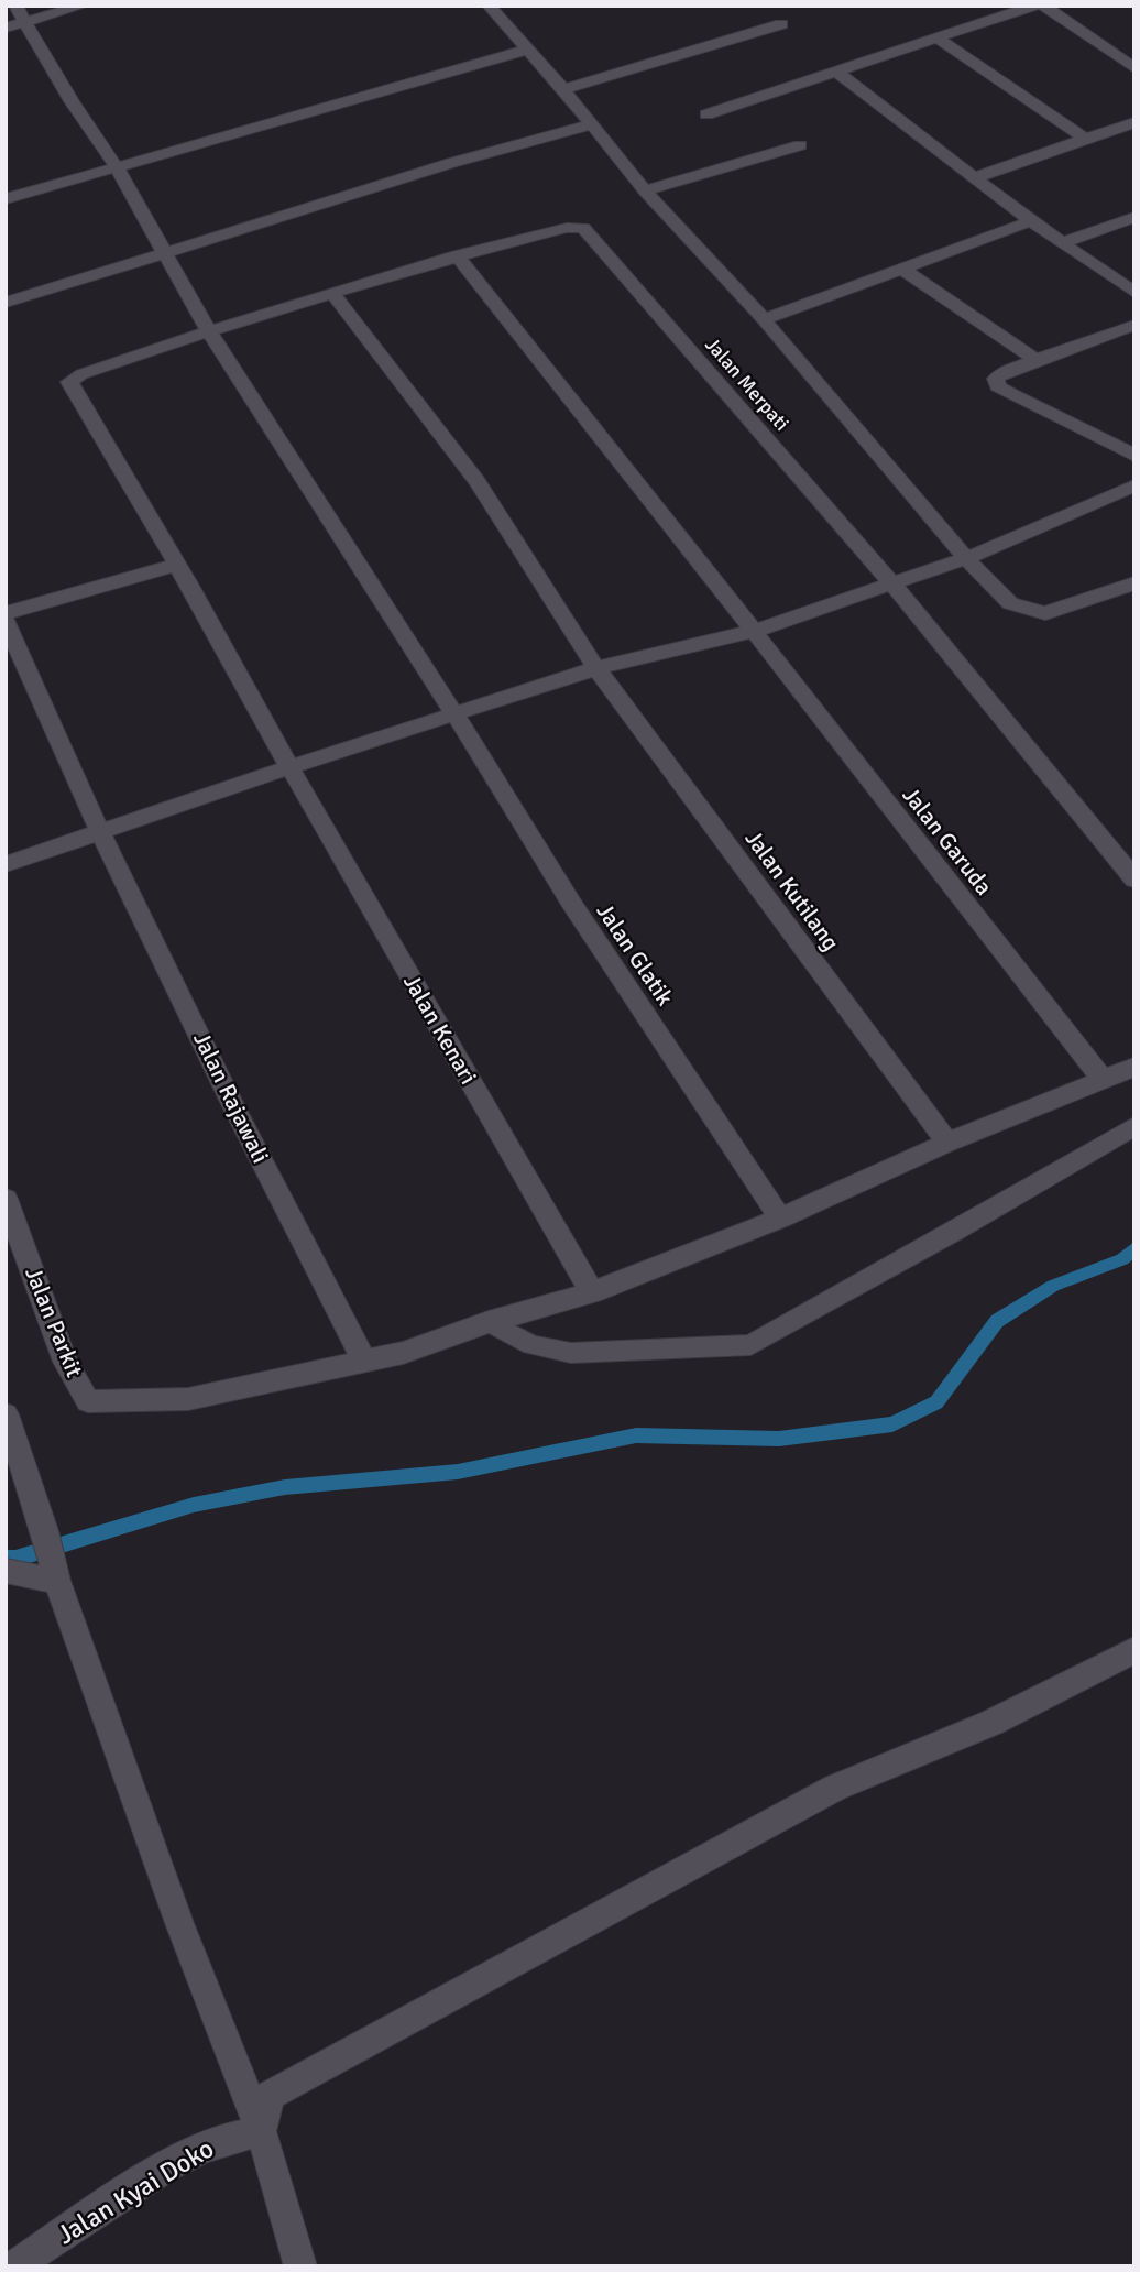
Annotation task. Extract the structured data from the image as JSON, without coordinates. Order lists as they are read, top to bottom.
{
  "streets": {
    "street": [
      "Jalan Merpati",
      "Jalan Garuda",
      "Jalan Kutilang",
      "Jalan Glatik",
      "Jalan Kenari",
      "Jalan Rajawali",
      "Jalan Parkit",
      "Jalan Kyai Doko"
    ]
  },
  "crossings": [
    ["Jalan Merpati", "Jalan Garuda"],
    ["Jalan Glatik", "Jalan Kenari"],
    ["Jalan Rajawali", "Jalan Parkit"]
  ]
}
